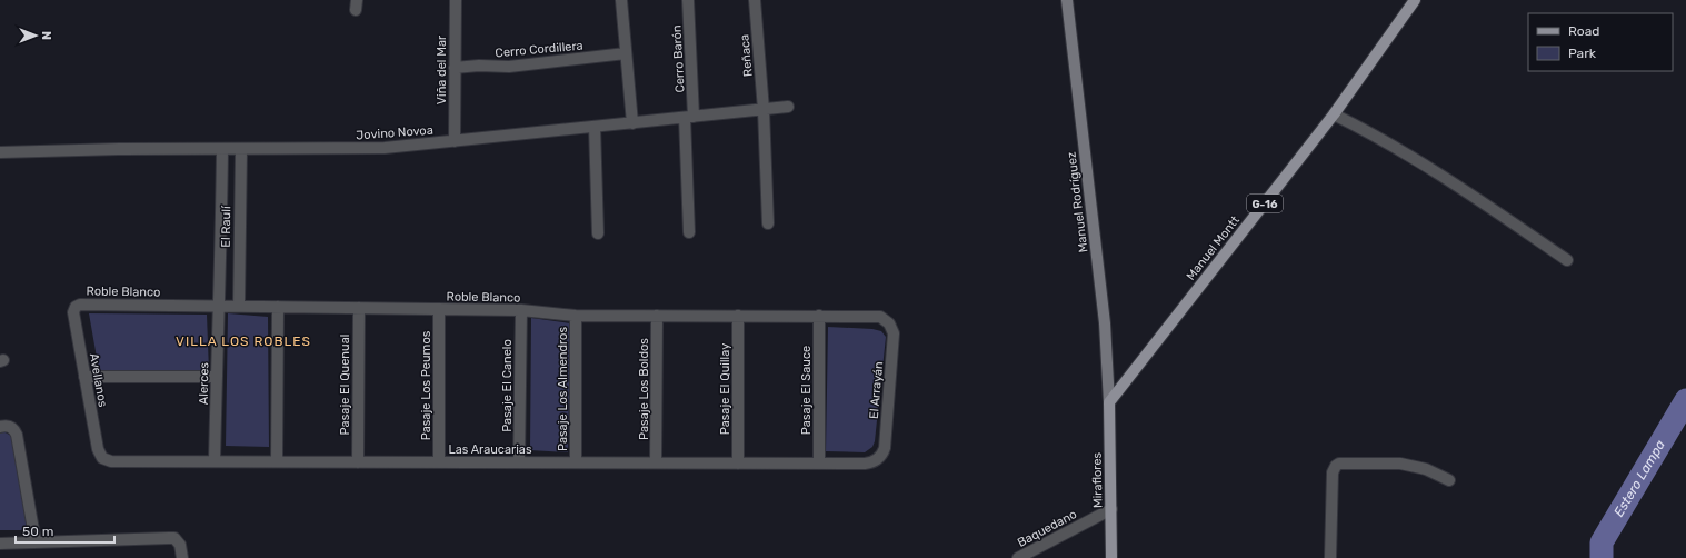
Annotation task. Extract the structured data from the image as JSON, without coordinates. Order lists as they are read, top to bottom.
{
  "streets": {
    "main road": [
      "Manuel Rodríguez",
      "G-16",
      "Manuel Montt",
      "Miraflores"
    ],
    "street": [
      "Cerro Cordillera",
      "Reñaca",
      "Cerro Barón",
      "Viña del Mar",
      "Jovino Novoa",
      "El Raulí",
      "Roble Blanco",
      "Avellanos",
      "Alerces",
      "Pasaje El Quenual",
      "Pasaje Los Peumos",
      "Pasaje El Canelo",
      "Pasaje Los Almendros",
      "Pasaje Los Boldos",
      "Pasaje El Quillay",
      "Pasaje El Sauce",
      "El Arrayán",
      "Las Araucarias",
      "Baquedano"
    ]
  },
  "crossings": [
    ["Cerro Cordillera", "Viña del Mar"],
    ["Reñaca", "Jovino Novoa"],
    ["Cerro Barón", "Jovino Novoa"],
    ["Viña del Mar", "Jovino Novoa"],
    ["Jovino Novoa", "El Raulí"],
    ["Manuel Rodríguez", "Manuel Montt"],
    ["Manuel Rodríguez", "Miraflores"],
    ["El Raulí", "Roble Blanco"],
    ["El Raulí", "Alerces"],
    ["Manuel Montt", "Miraflores"],
    ["Roble Blanco", "Avellanos"],
    ["Roble Blanco", "Alerces"],
    ["Roble Blanco", "Pasaje El Quenual"],
    ["Roble Blanco", "Pasaje Los Peumos"],
    ["Roble Blanco", "Pasaje El Canelo"],
    ["Roble Blanco", "Pasaje Los Almendros"],
    ["Roble Blanco", "Pasaje Los Boldos"],
    ["Roble Blanco", "Pasaje El Quillay"],
    ["Roble Blanco", "Pasaje El Sauce"],
    ["Roble Blanco", "El Arrayán"],
    ["Avellanos", "Las Araucarias"],
    ["Alerces", "Las Araucarias"],
    ["Pasaje El Quenual", "Las Araucarias"],
    ["Pasaje Los Peumos", "Las Araucarias"],
    ["Pasaje El Canelo", "Las Araucarias"],
    ["Pasaje Los Almendros", "Las Araucarias"],
    ["Pasaje Los Boldos", "Las Araucarias"],
    ["Pasaje El Quillay", "Las Araucarias"],
    ["Pasaje El Sauce", "Las Araucarias"],
    ["El Arrayán", "Las Araucarias"],
    ["Miraflores", "Baquedano"]
  ],
  "districts": ["VILLA LOS ROBLES"],
  "water": ["Estero Lampa"],
  "legend": ["Road", "Park"],
  "scale_bar": "50 m",
  "north": "right"
}
